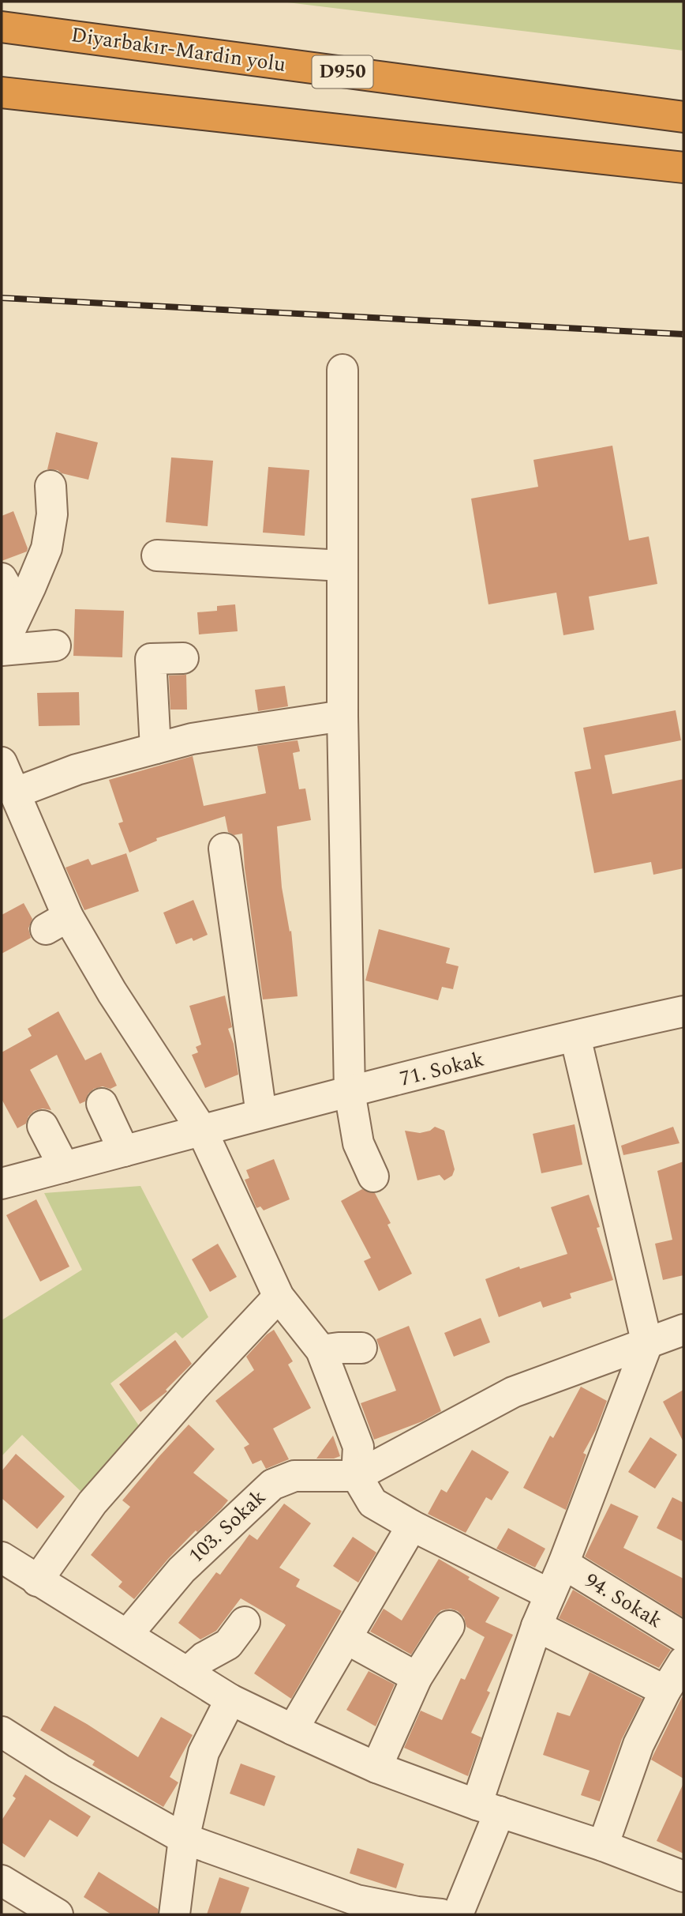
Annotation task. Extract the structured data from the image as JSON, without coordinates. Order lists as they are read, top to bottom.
{
  "streets": {
    "highway": ["Diyarbakır-Mardin yolu", "D950"],
    "street": ["71. Sokak", "103. Sokak", "94. Sokak"]
  }
}
